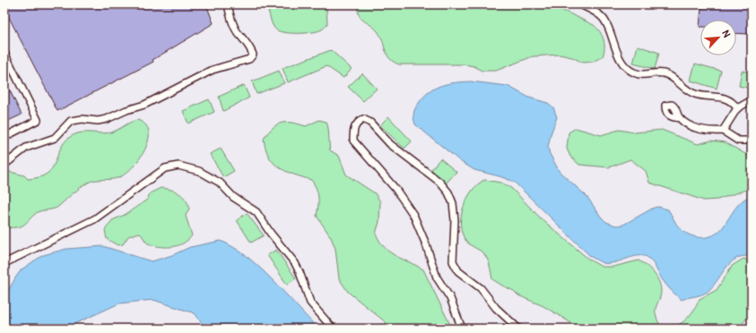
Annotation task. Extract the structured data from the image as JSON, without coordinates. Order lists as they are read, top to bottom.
{
  "north": "top right"
}
